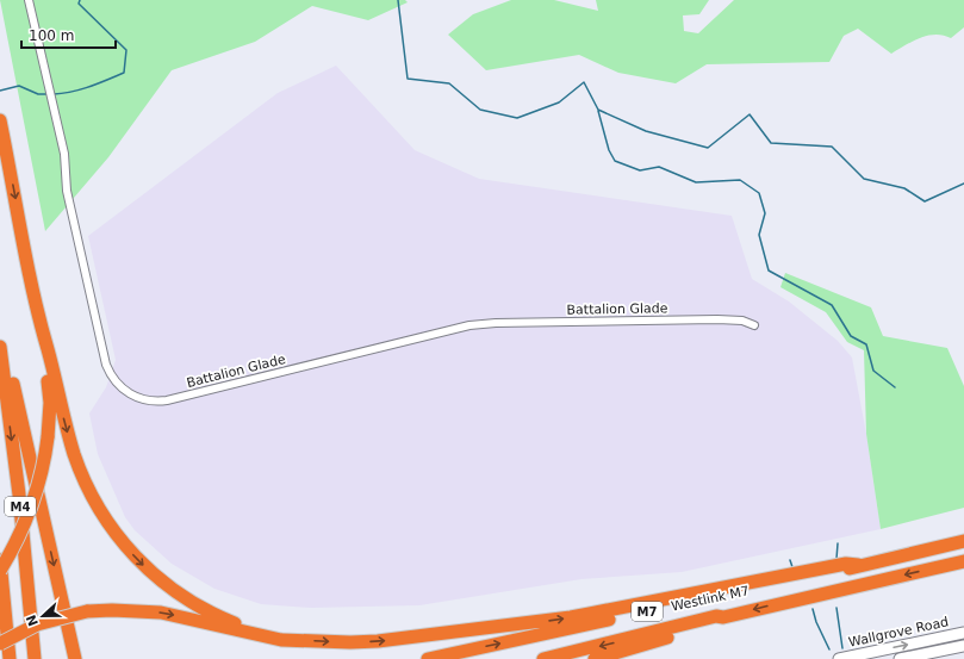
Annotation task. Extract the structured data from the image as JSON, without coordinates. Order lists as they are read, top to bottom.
{
  "streets": {
    "highway": ["M4", "Westlink M7", "M7"],
    "main road": ["Wallgrove Road"],
    "street": ["Battalion Glade"]
  },
  "scale_bar": "100 m",
  "north": "left"
}
